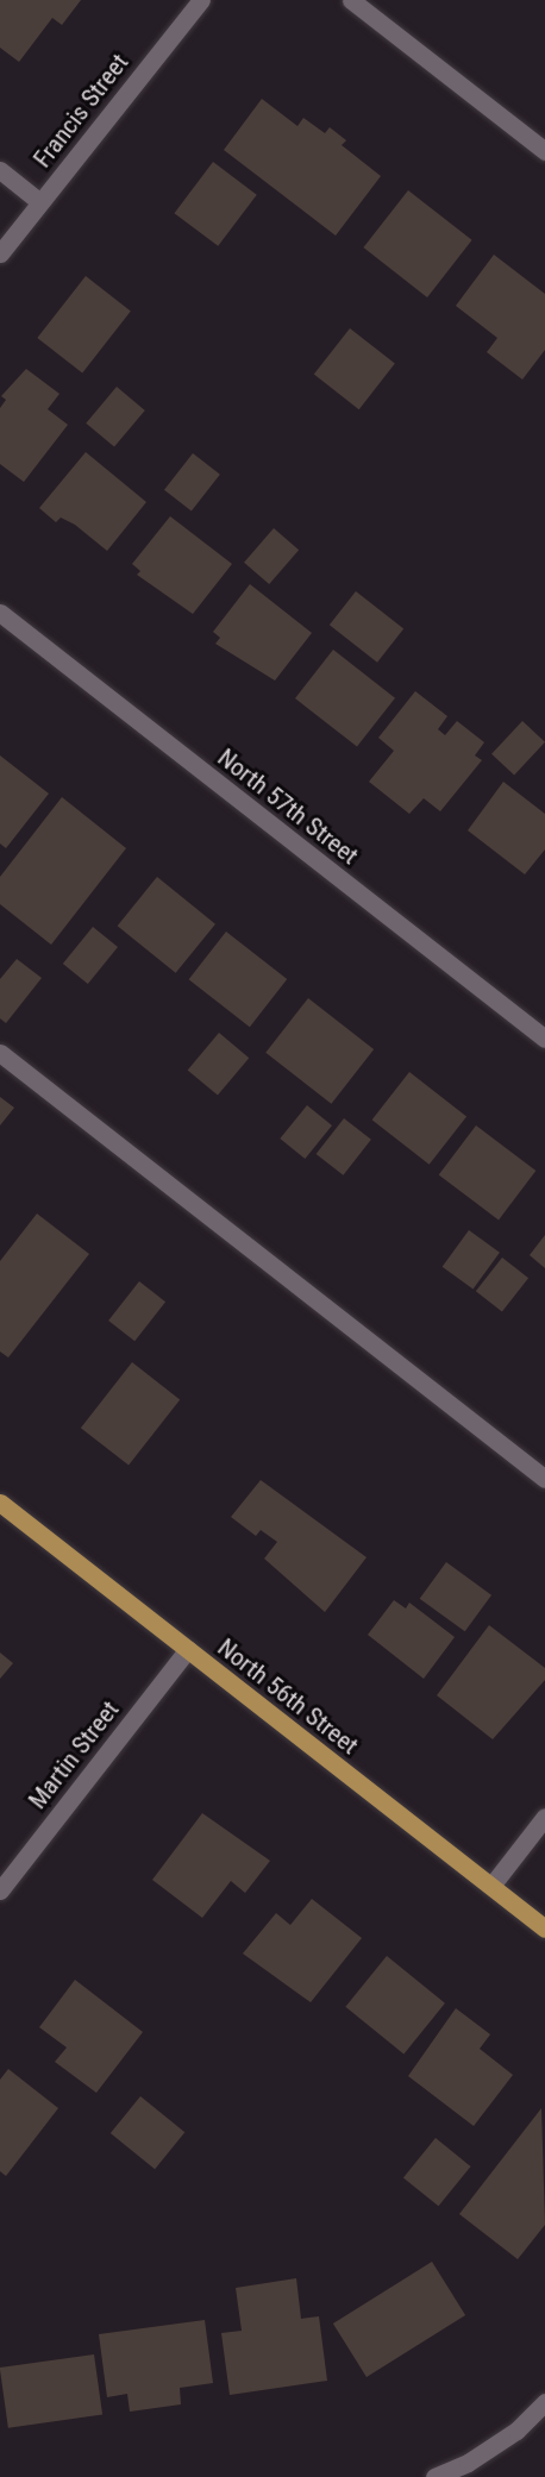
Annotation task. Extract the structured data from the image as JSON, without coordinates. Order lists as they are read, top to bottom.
{
  "streets": {
    "main road": ["North 56th Street"],
    "street": ["Francis Street", "North 57th Street", "Martin Street"]
  },
  "crossings": [
    ["North 56th Street", "Martin Street"]
  ]
}
